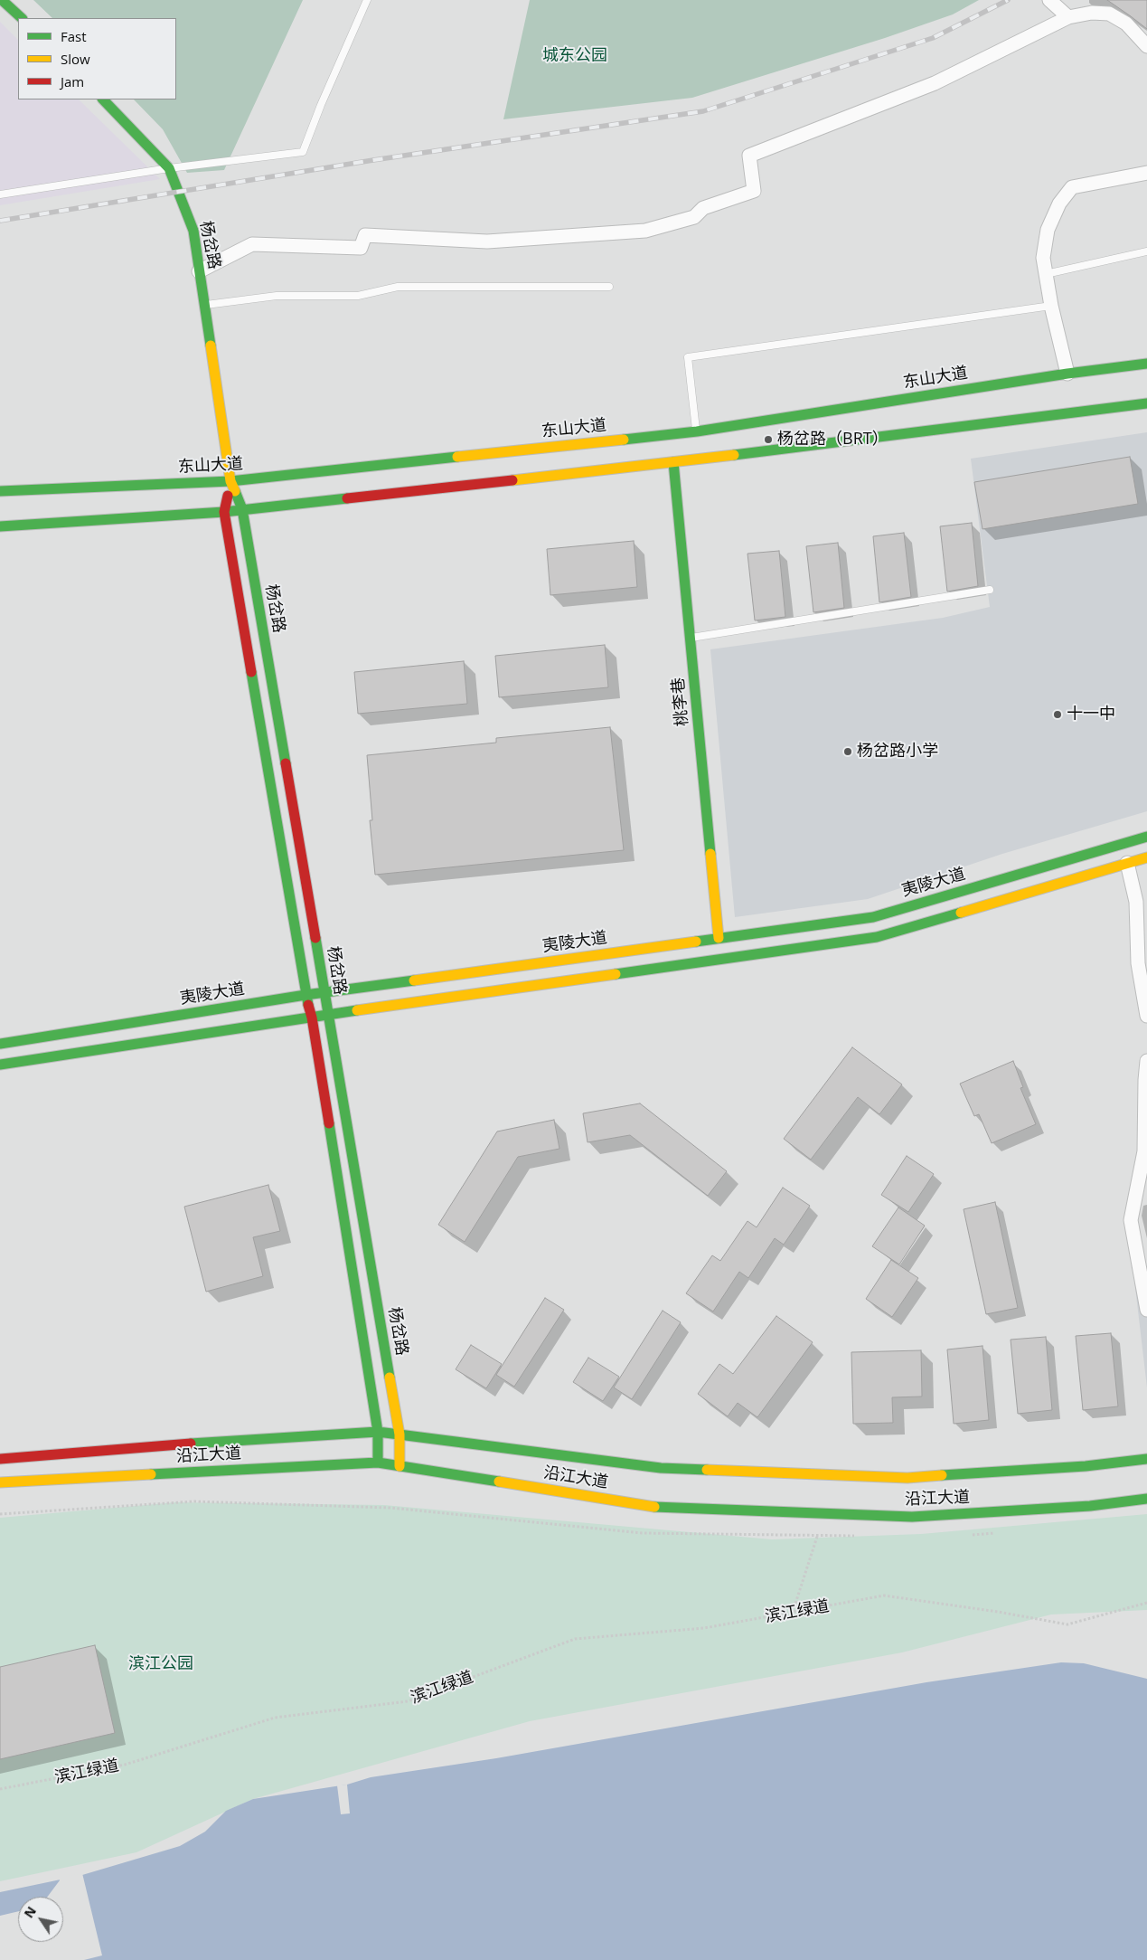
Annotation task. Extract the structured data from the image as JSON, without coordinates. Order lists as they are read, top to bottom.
{
  "streets": {
    "main road": [
      "杨岔路",
      "东山大道",
      "桃李巷",
      "夷陵大道",
      "沿江大道"
    ],
    "path": ["滨江绿道"]
  },
  "crossings": [
    ["杨岔路", "东山大道"],
    ["杨岔路", "夷陵大道"],
    ["杨岔路", "沿江大道"],
    ["桃李巷", "夷陵大道"]
  ],
  "parks": ["城东公园", "滨江公园"],
  "places": ["杨岔路（BRT）", "十一中", "杨岔路小学"],
  "legend": ["Fast", "Slow", "Jam"],
  "north": "top left"
}
